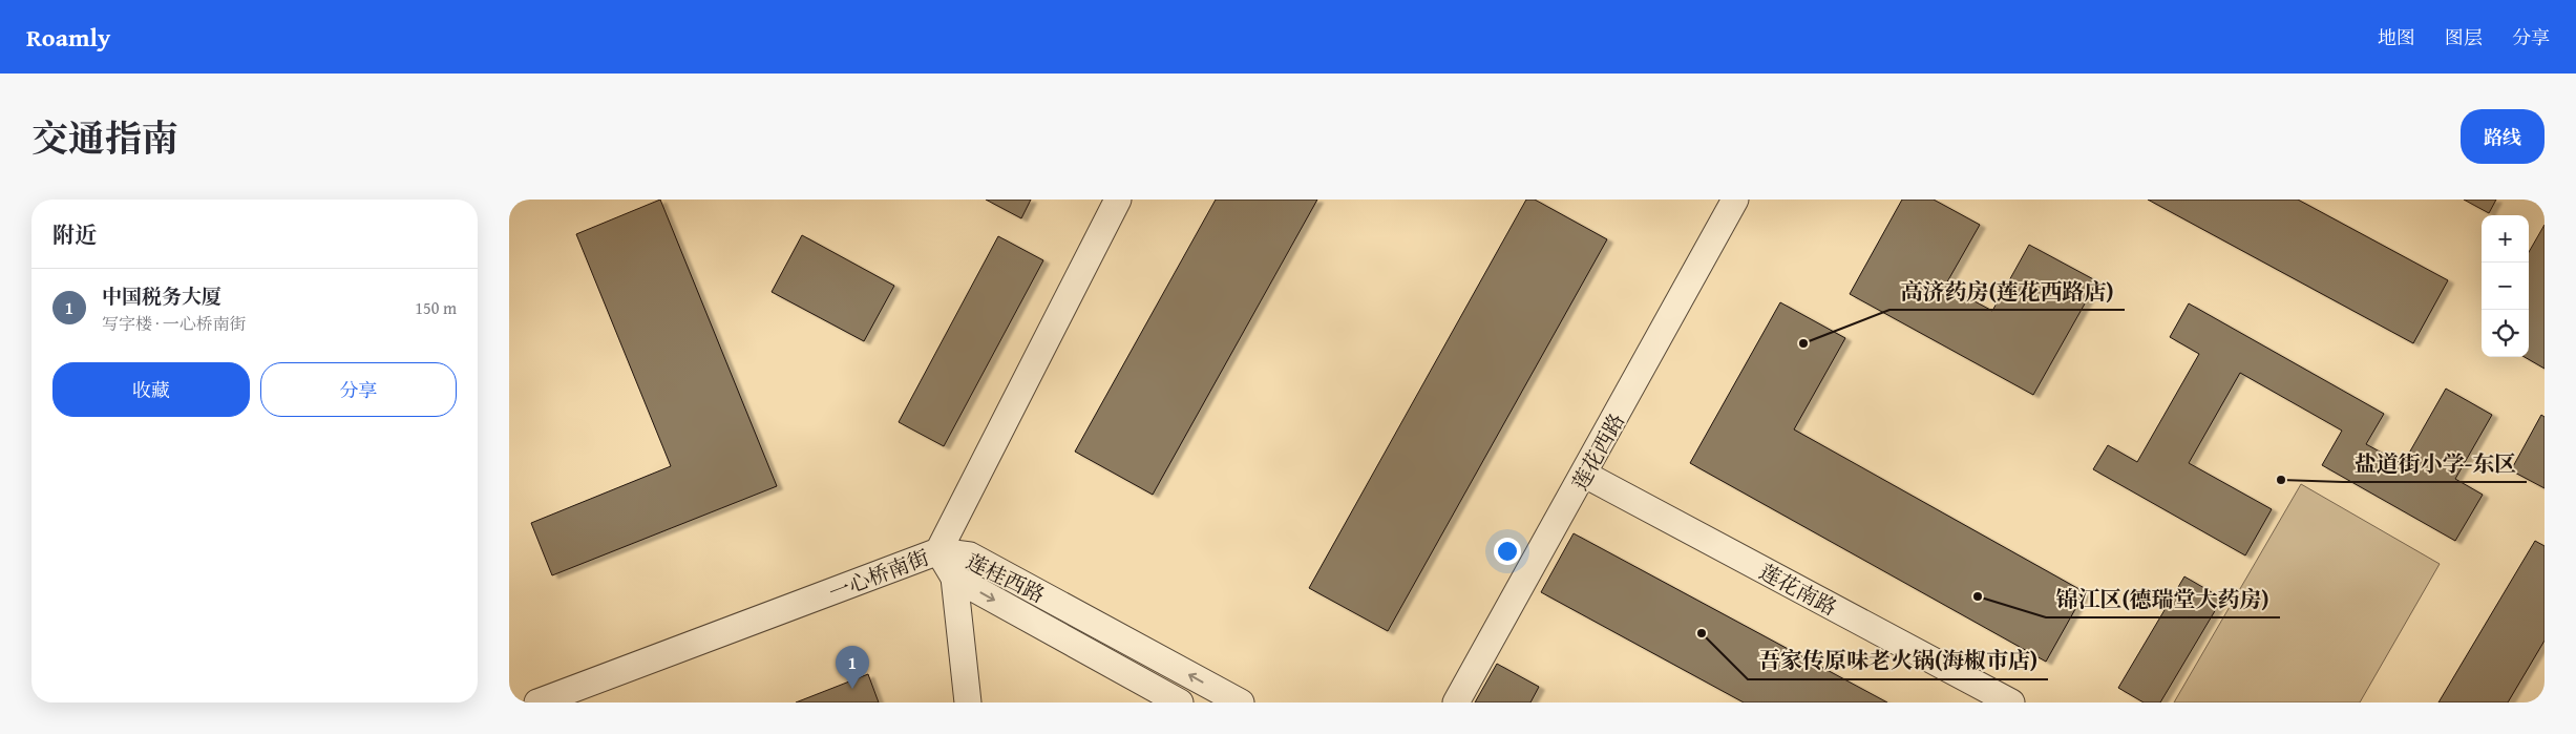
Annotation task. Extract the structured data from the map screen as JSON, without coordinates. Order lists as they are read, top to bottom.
{
  "streets": {
    "street": [
      "莲花西路",
      "一心桥南街",
      "莲桂西路",
      "莲花南路"
    ]
  },
  "crossings": [
    ["莲花西路", "莲花南路"],
    ["一心桥南街", "莲桂西路"]
  ],
  "places": [
    "高济药房(莲花西路店)",
    "盐道街小学-东区",
    "锦江区(德瑞堂大药房)",
    "吾家传原味老火锅(海椒市店)"
  ],
  "page": {
    "header": "Roamly",
    "nav": ["地图", "图层", "分享"],
    "title": "交通指南",
    "buttons": [
      "路线",
      ["收藏", "分享"]
    ],
    "heading": "附近",
    "map_buttons": ["+", "−"],
    "list": [
      {
        "mark": "1",
        "name": "中国税务大厦",
        "note": "写字楼 · 一心桥南街",
        "value": "150 m"
      }
    ],
    "pins": "1"
  }
}
